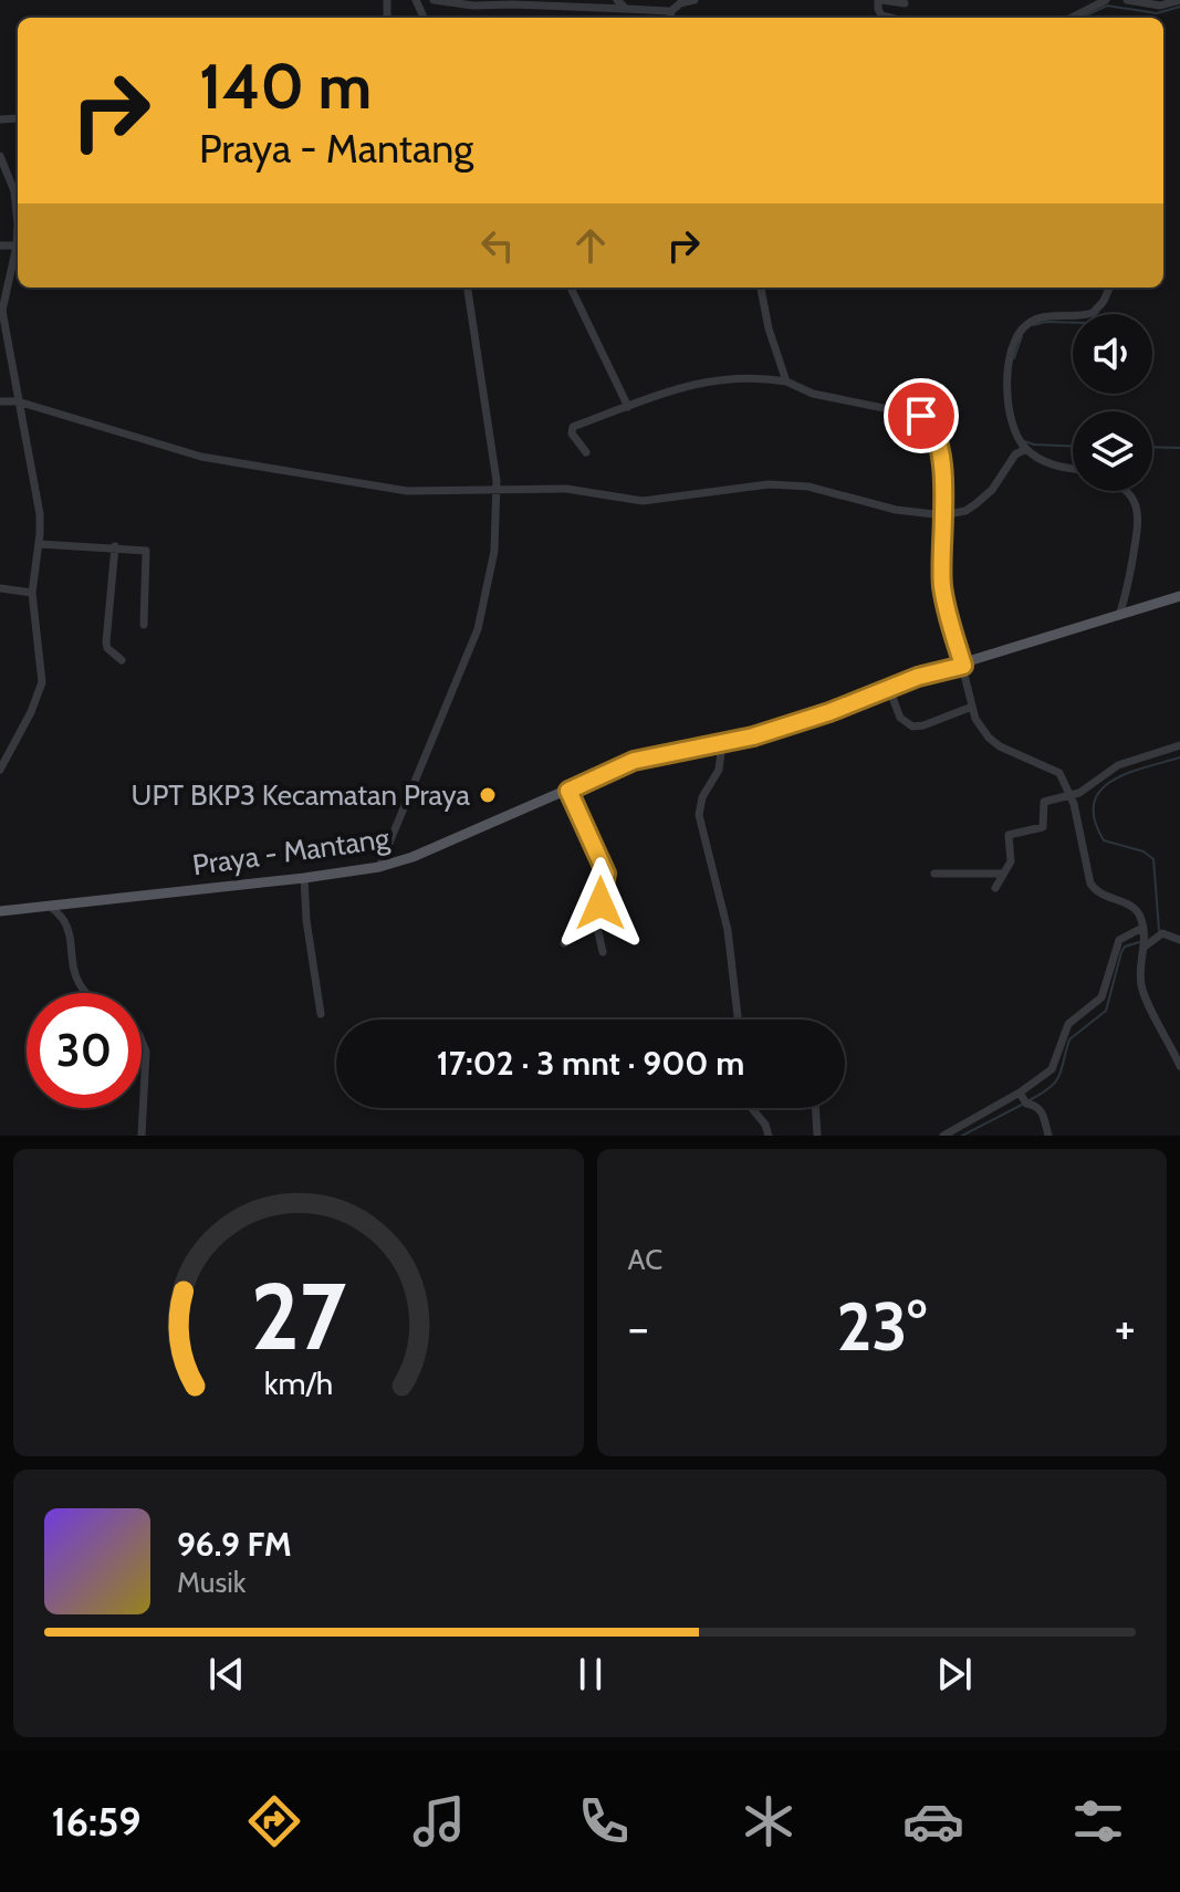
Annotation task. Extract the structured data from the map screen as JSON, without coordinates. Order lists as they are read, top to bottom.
{
  "streets": {
    "main road": ["Praya - Mantang"]
  },
  "places": ["UPT BKP3 Kecamatan Praya"],
  "page": {
    "turn": ["140 m", "Praya - Mantang"],
    "limit": "30",
    "trip": "17:02 · 3 mnt · 900 m",
    "tile": "AC",
    "heat": ["−", "23°", "+"],
    "song": ["96.9 FM", "Musik"],
    "tabs": "16:59",
    "gauge": ["27", "km/h"]
  }
}
